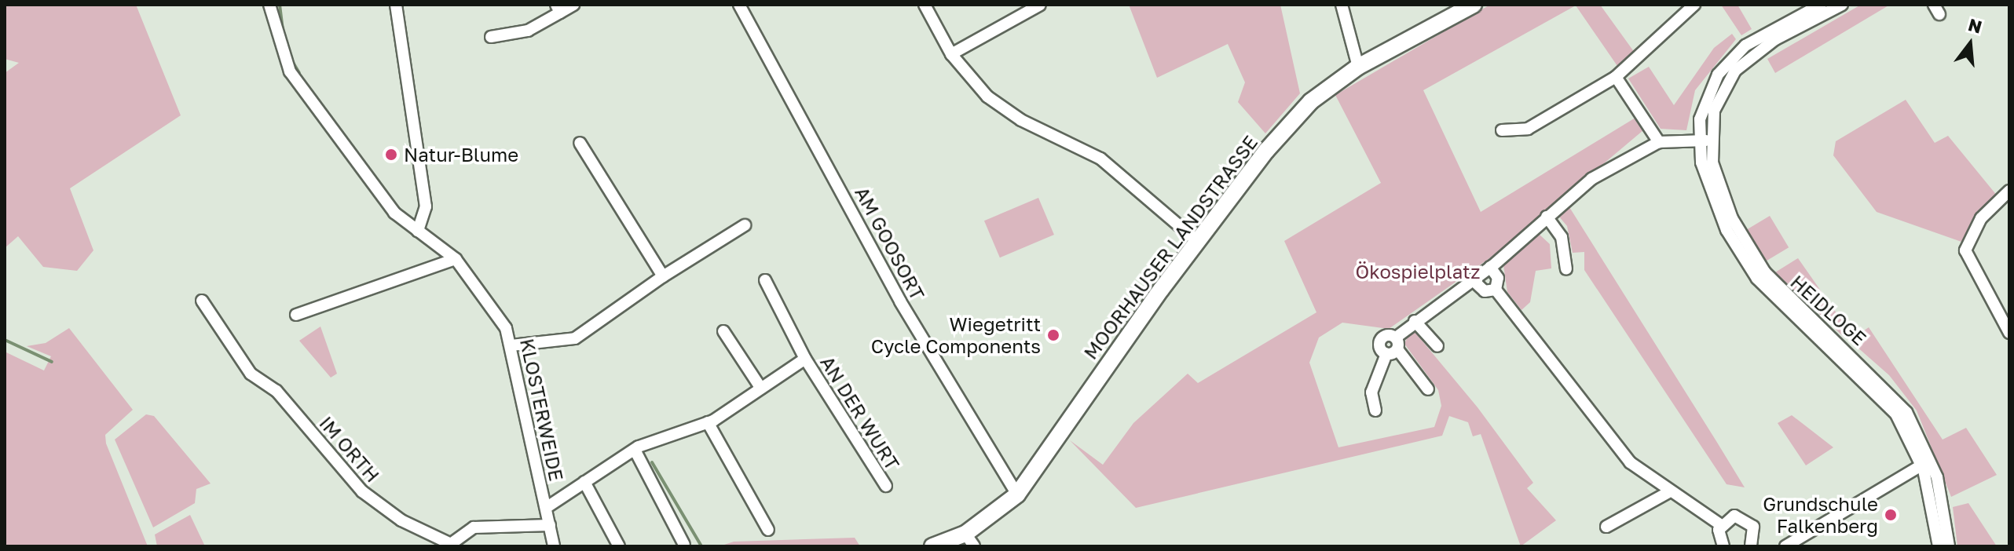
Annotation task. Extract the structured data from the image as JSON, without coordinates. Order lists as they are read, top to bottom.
{
  "streets": {
    "street": [
      "AM GOOSORT",
      "MOORHAUSER LANDSTRASSE",
      "HEIDLOGE",
      "KLOSTERWEIDE",
      "AN DER WURT",
      "IM ORTH"
    ]
  },
  "crossings": [
    ["AM GOOSORT", "MOORHAUSER LANDSTRASSE"],
    ["KLOSTERWEIDE", "AN DER WURT"],
    ["KLOSTERWEIDE", "IM ORTH"]
  ],
  "parks": ["Ökospielplatz"],
  "places": ["Natur-Blume", "Wiegetritt Cycle Components", "Grundschule Falkenberg"],
  "north": "top"
}
